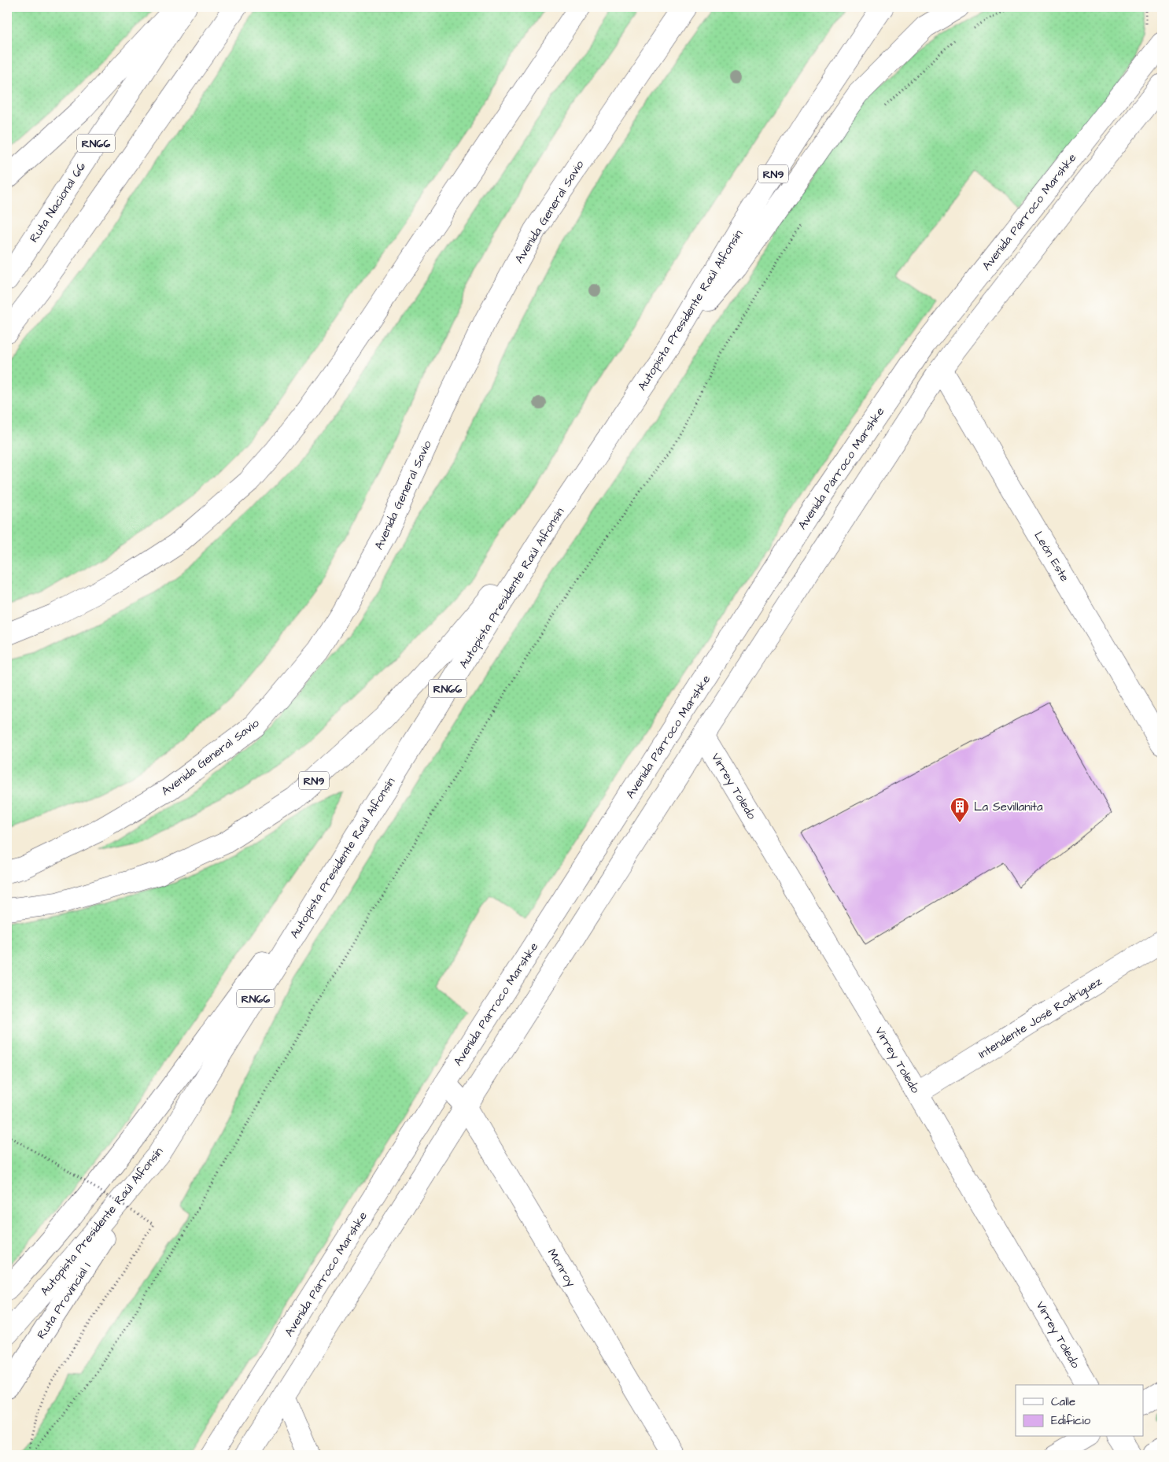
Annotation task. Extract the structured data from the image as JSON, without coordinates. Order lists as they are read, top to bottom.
{
  "streets": {
    "main road": [
      "RN66",
      "RN9",
      "Ruta Nacional 66",
      "Avenida General Savio",
      "Avenida Párroco Marshke",
      "Autopista Presidente Raúl Alfonsín",
      "León Este",
      "Virrey Toledo",
      "Intendente José Rodríguez",
      "Monroy",
      "Ruta Provincial 1"
    ]
  },
  "crossings": [
    ["RN9", "Autopista Presidente Raúl Alfonsín"],
    ["Avenida Párroco Marshke", "Monroy"],
    ["Autopista Presidente Raúl Alfonsín", "Ruta Provincial 1"],
    ["Virrey Toledo", "Intendente José Rodríguez"]
  ],
  "places": {
    "building": ["La Sevillanita"]
  },
  "legend": ["Calle", "Edificio"]
}
